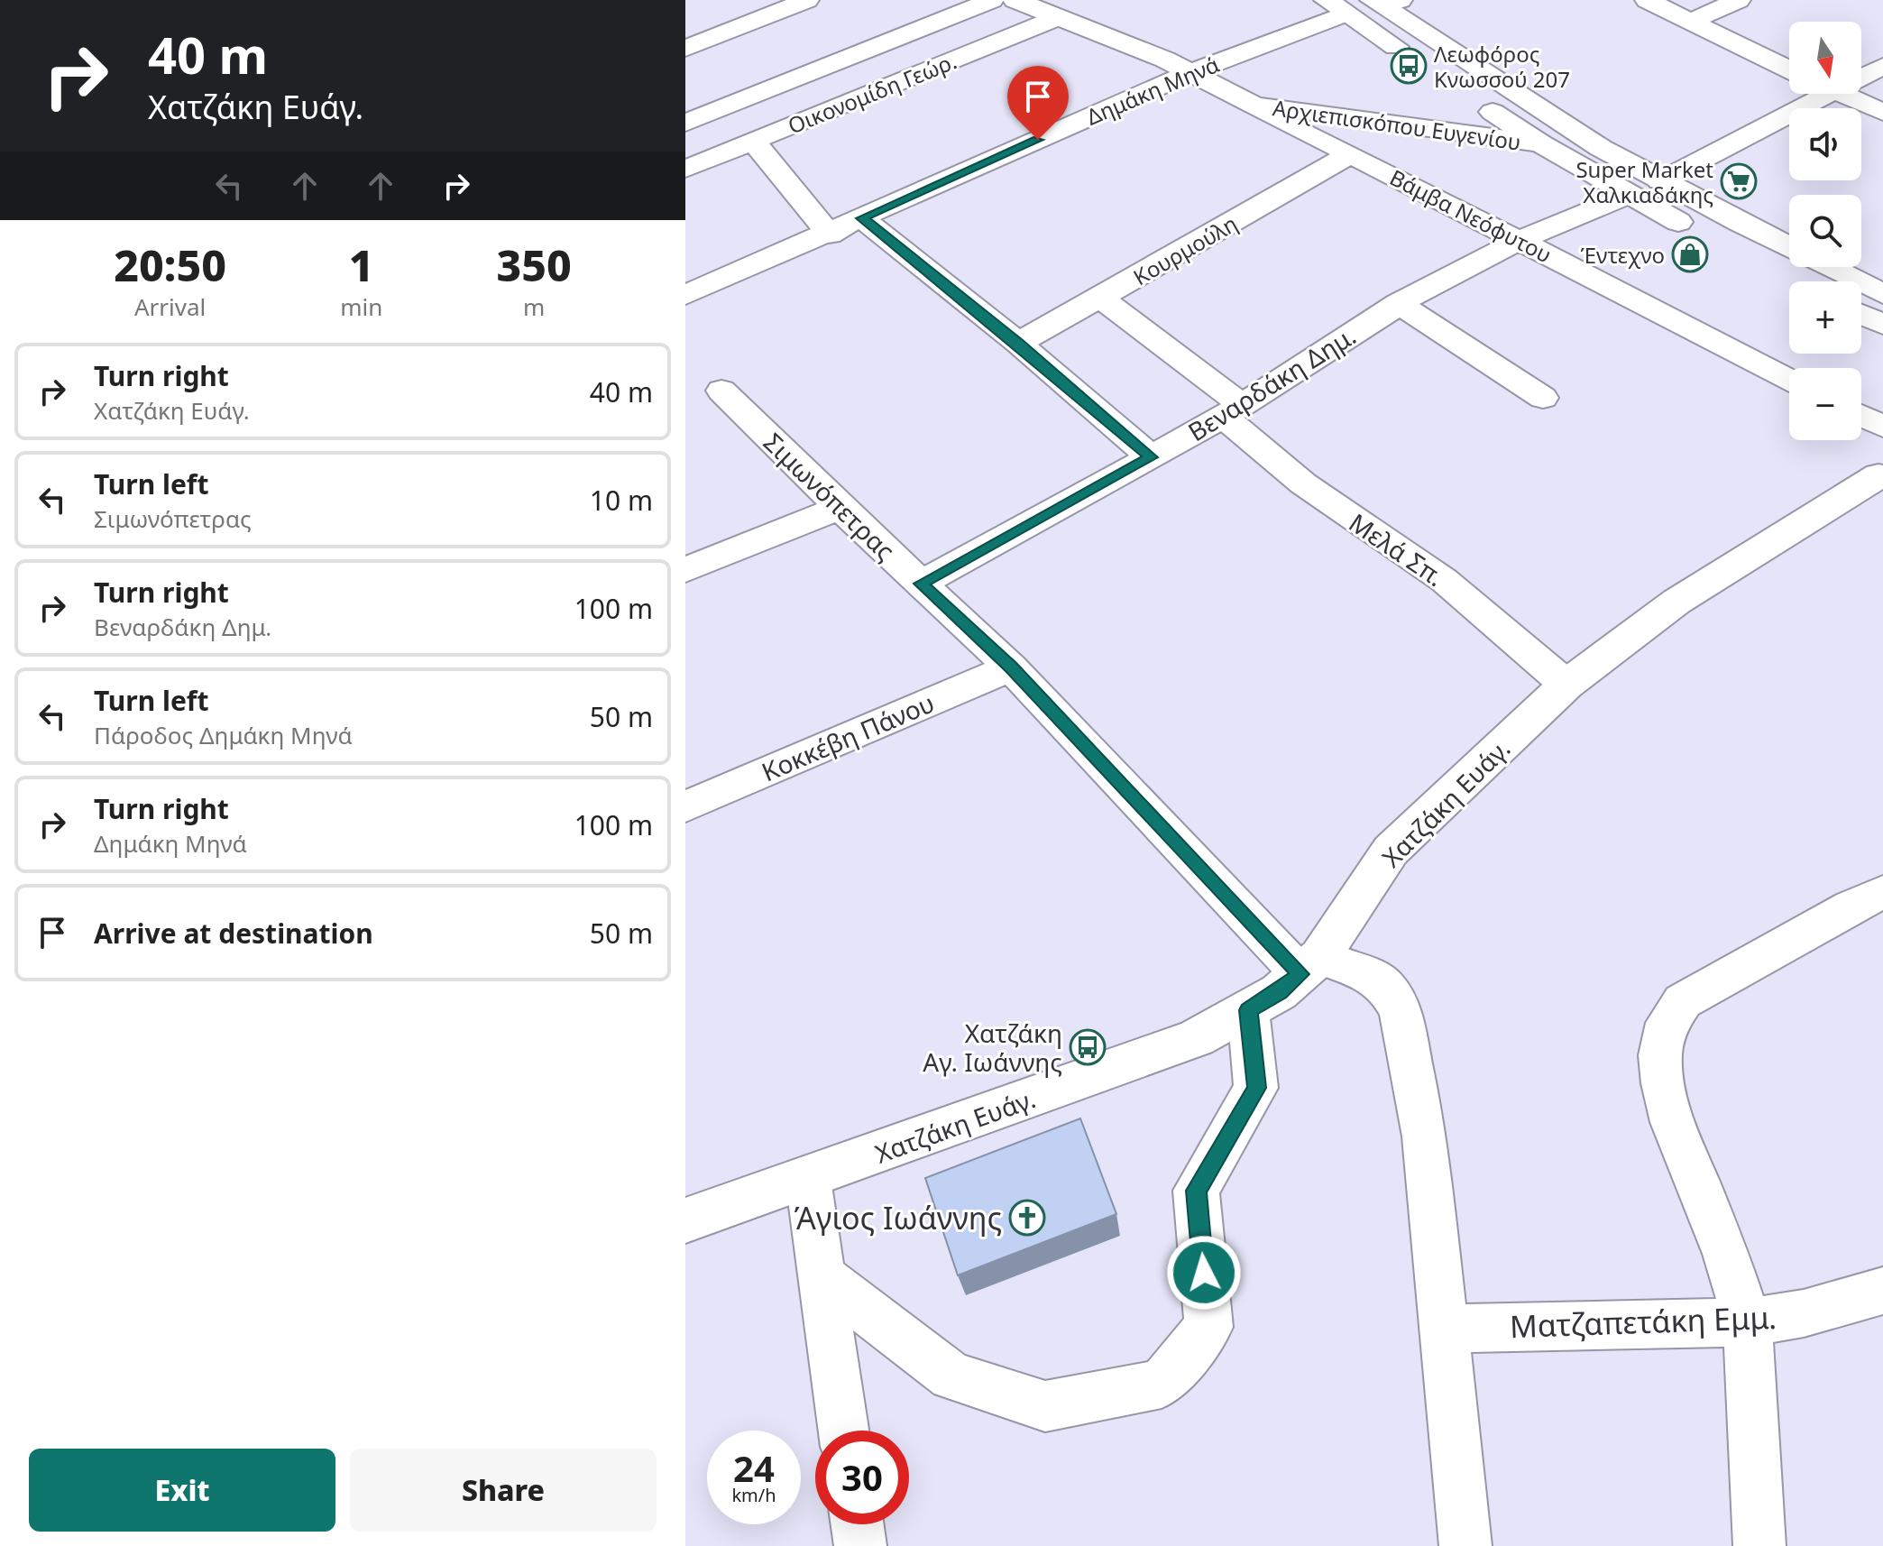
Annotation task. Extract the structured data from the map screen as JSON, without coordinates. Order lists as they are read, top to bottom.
{
  "streets": {
    "street": [
      "Δημάκη Μηνά",
      "Οικονομίδη Γεώρ.",
      "Αρχιεπισκόπου Ευγενίου",
      "Βάμβα Νεόφυτου",
      "Κουρμούλη",
      "Βεναρδάκη Δημ.",
      "Σιμωνόπετρας",
      "Μελά Σπ.",
      "Κοκκέβη Πάνου",
      "Χατζάκη Ευάγ.",
      "Ματζαπετάκη Εμμ."
    ]
  },
  "crossings": [
    ["Δημάκη Μηνά", "Αρχιεπισκόπου Ευγενίου"],
    ["Οικονομίδη Γεώρ.", "Αρχιεπισκόπου Ευγενίου"],
    ["Αρχιεπισκόπου Ευγενίου", "Βάμβα Νεόφυτου"],
    ["Βάμβα Νεόφυτου", "Κουρμούλη"],
    ["Βάμβα Νεόφυτου", "Βεναρδάκη Δημ."],
    ["Κουρμούλη", "Μελά Σπ."],
    ["Βεναρδάκη Δημ.", "Σιμωνόπετρας"],
    ["Βεναρδάκη Δημ.", "Μελά Σπ."],
    ["Σιμωνόπετρας", "Κοκκέβη Πάνου"],
    ["Σιμωνόπετρας", "Χατζάκη Ευάγ."],
    ["Μελά Σπ.", "Χατζάκη Ευάγ."]
  ],
  "places": {
    "bus stop": ["Λεωφόρος Κνωσσού 207", "Χατζάκη Αγ. Ιωάννης"],
    "supermarket": ["Super Market Χαλκιαδάκης"],
    "shop": ["Έντεχνο"],
    "church": ["Άγιος Ιωάννης"]
  },
  "north": "bottom",
  "page": {
    "turn": ["40 m", "Χατζάκη Ευάγ."],
    "map_buttons": ["+", "−"],
    "eta": [
      "20:50",
      "Arrival",
      "1",
      "min",
      "350",
      "m"
    ],
    "list": [
      {
        "name": "Turn right",
        "note": "Χατζάκη Ευάγ.",
        "value": "40 m"
      },
      {
        "name": "Turn left",
        "note": "Σιμωνόπετρας",
        "value": "10 m"
      },
      {
        "name": "Turn right",
        "note": "Βεναρδάκη Δημ.",
        "value": "100 m"
      },
      {
        "name": "Turn left",
        "note": "Πάροδος Δημάκη Μηνά",
        "value": "50 m"
      },
      {
        "name": "Turn right",
        "note": "Δημάκη Μηνά",
        "value": "100 m"
      },
      {
        "name": "Arrive at destination",
        "value": "50 m"
      }
    ],
    "speed": "24 km/h",
    "limit": "30",
    "buttons": ["Exit", "Share"]
  }
}
